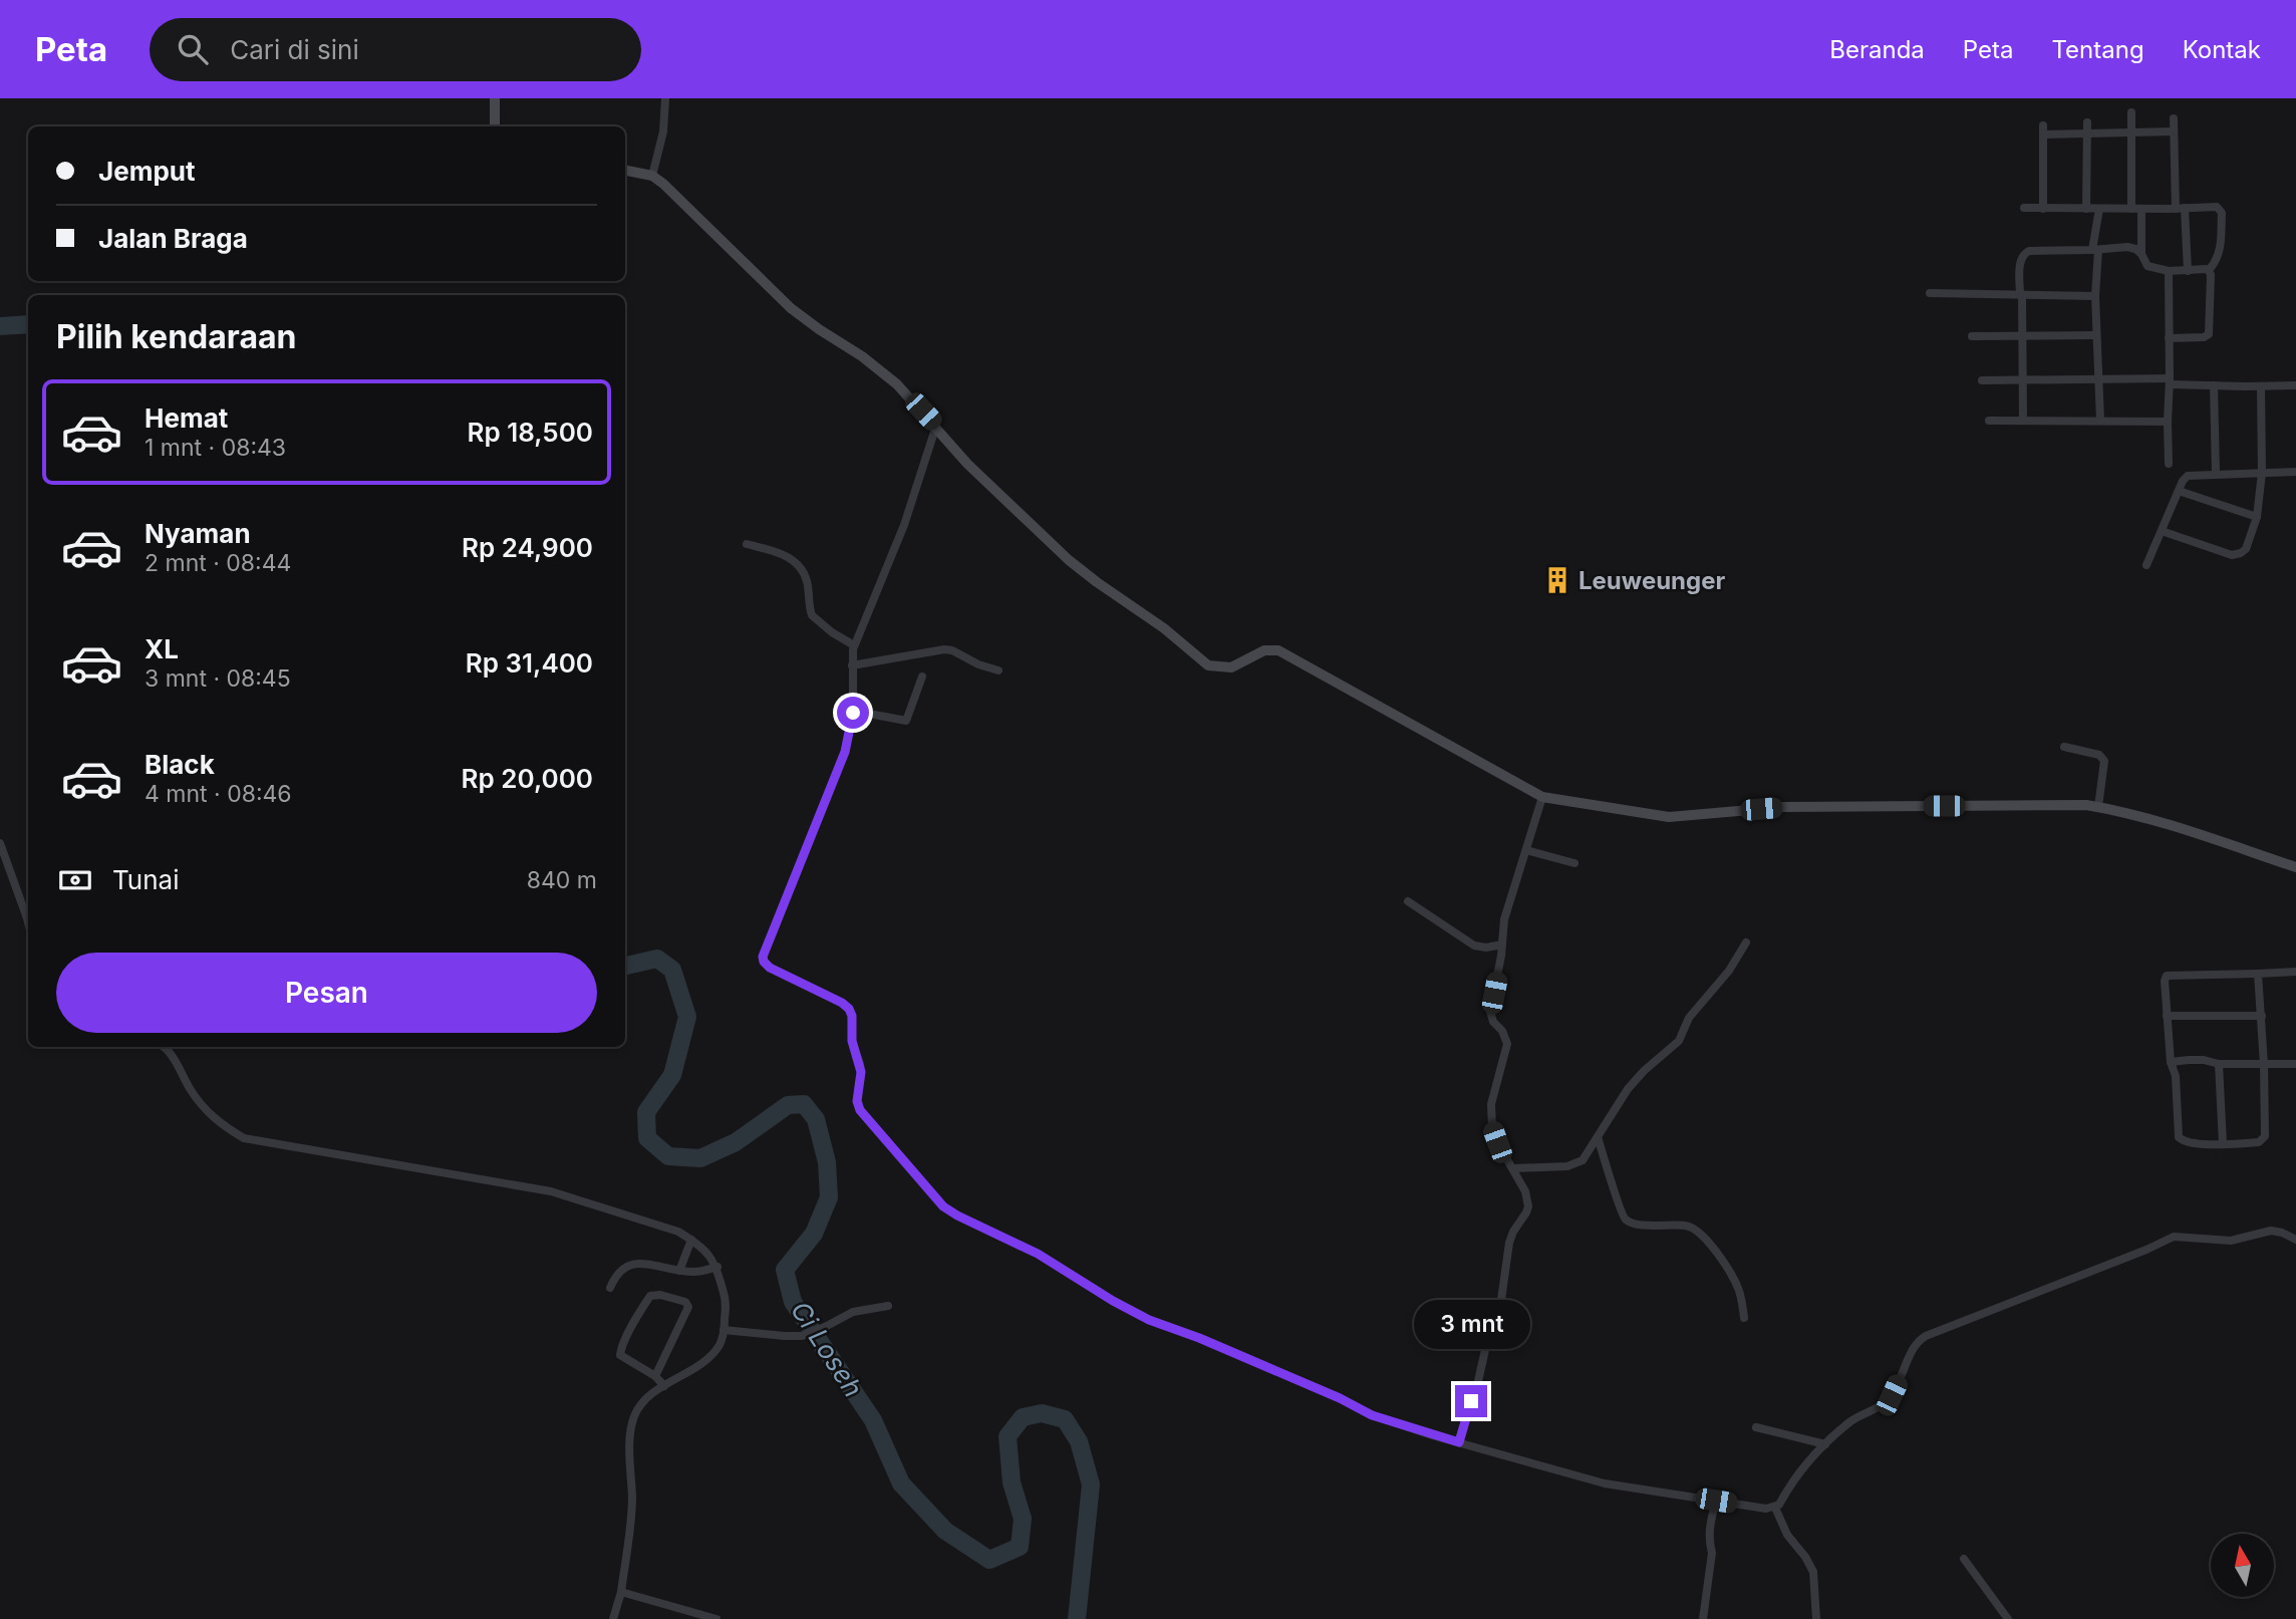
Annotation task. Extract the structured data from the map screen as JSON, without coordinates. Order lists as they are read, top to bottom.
{
  "water": ["Ci Loseh"],
  "places": {
    "building": ["Leuweunger"]
  },
  "north": "top",
  "page": {
    "header": "Peta",
    "search": "Cari di sini",
    "nav": [
      "Beranda",
      "Peta",
      "Tentang",
      "Kontak"
    ],
    "banner": ["Jemput", "Jalan Braga"],
    "heading": "Pilih kendaraan",
    "list": [
      {
        "name": "Hemat",
        "note": "1 mnt · 08:43",
        "value": "Rp 18,500"
      },
      {
        "name": "Nyaman",
        "note": "2 mnt · 08:44",
        "value": "Rp 24,900"
      },
      {
        "name": "XL",
        "note": "3 mnt · 08:45",
        "value": "Rp 31,400"
      },
      {
        "name": "Black",
        "note": "4 mnt · 08:46",
        "value": "Rp 20,000"
      }
    ],
    "pay": ["Tunai", "840 m"],
    "buttons": "Pesan",
    "bubble": "3 mnt"
  }
}
